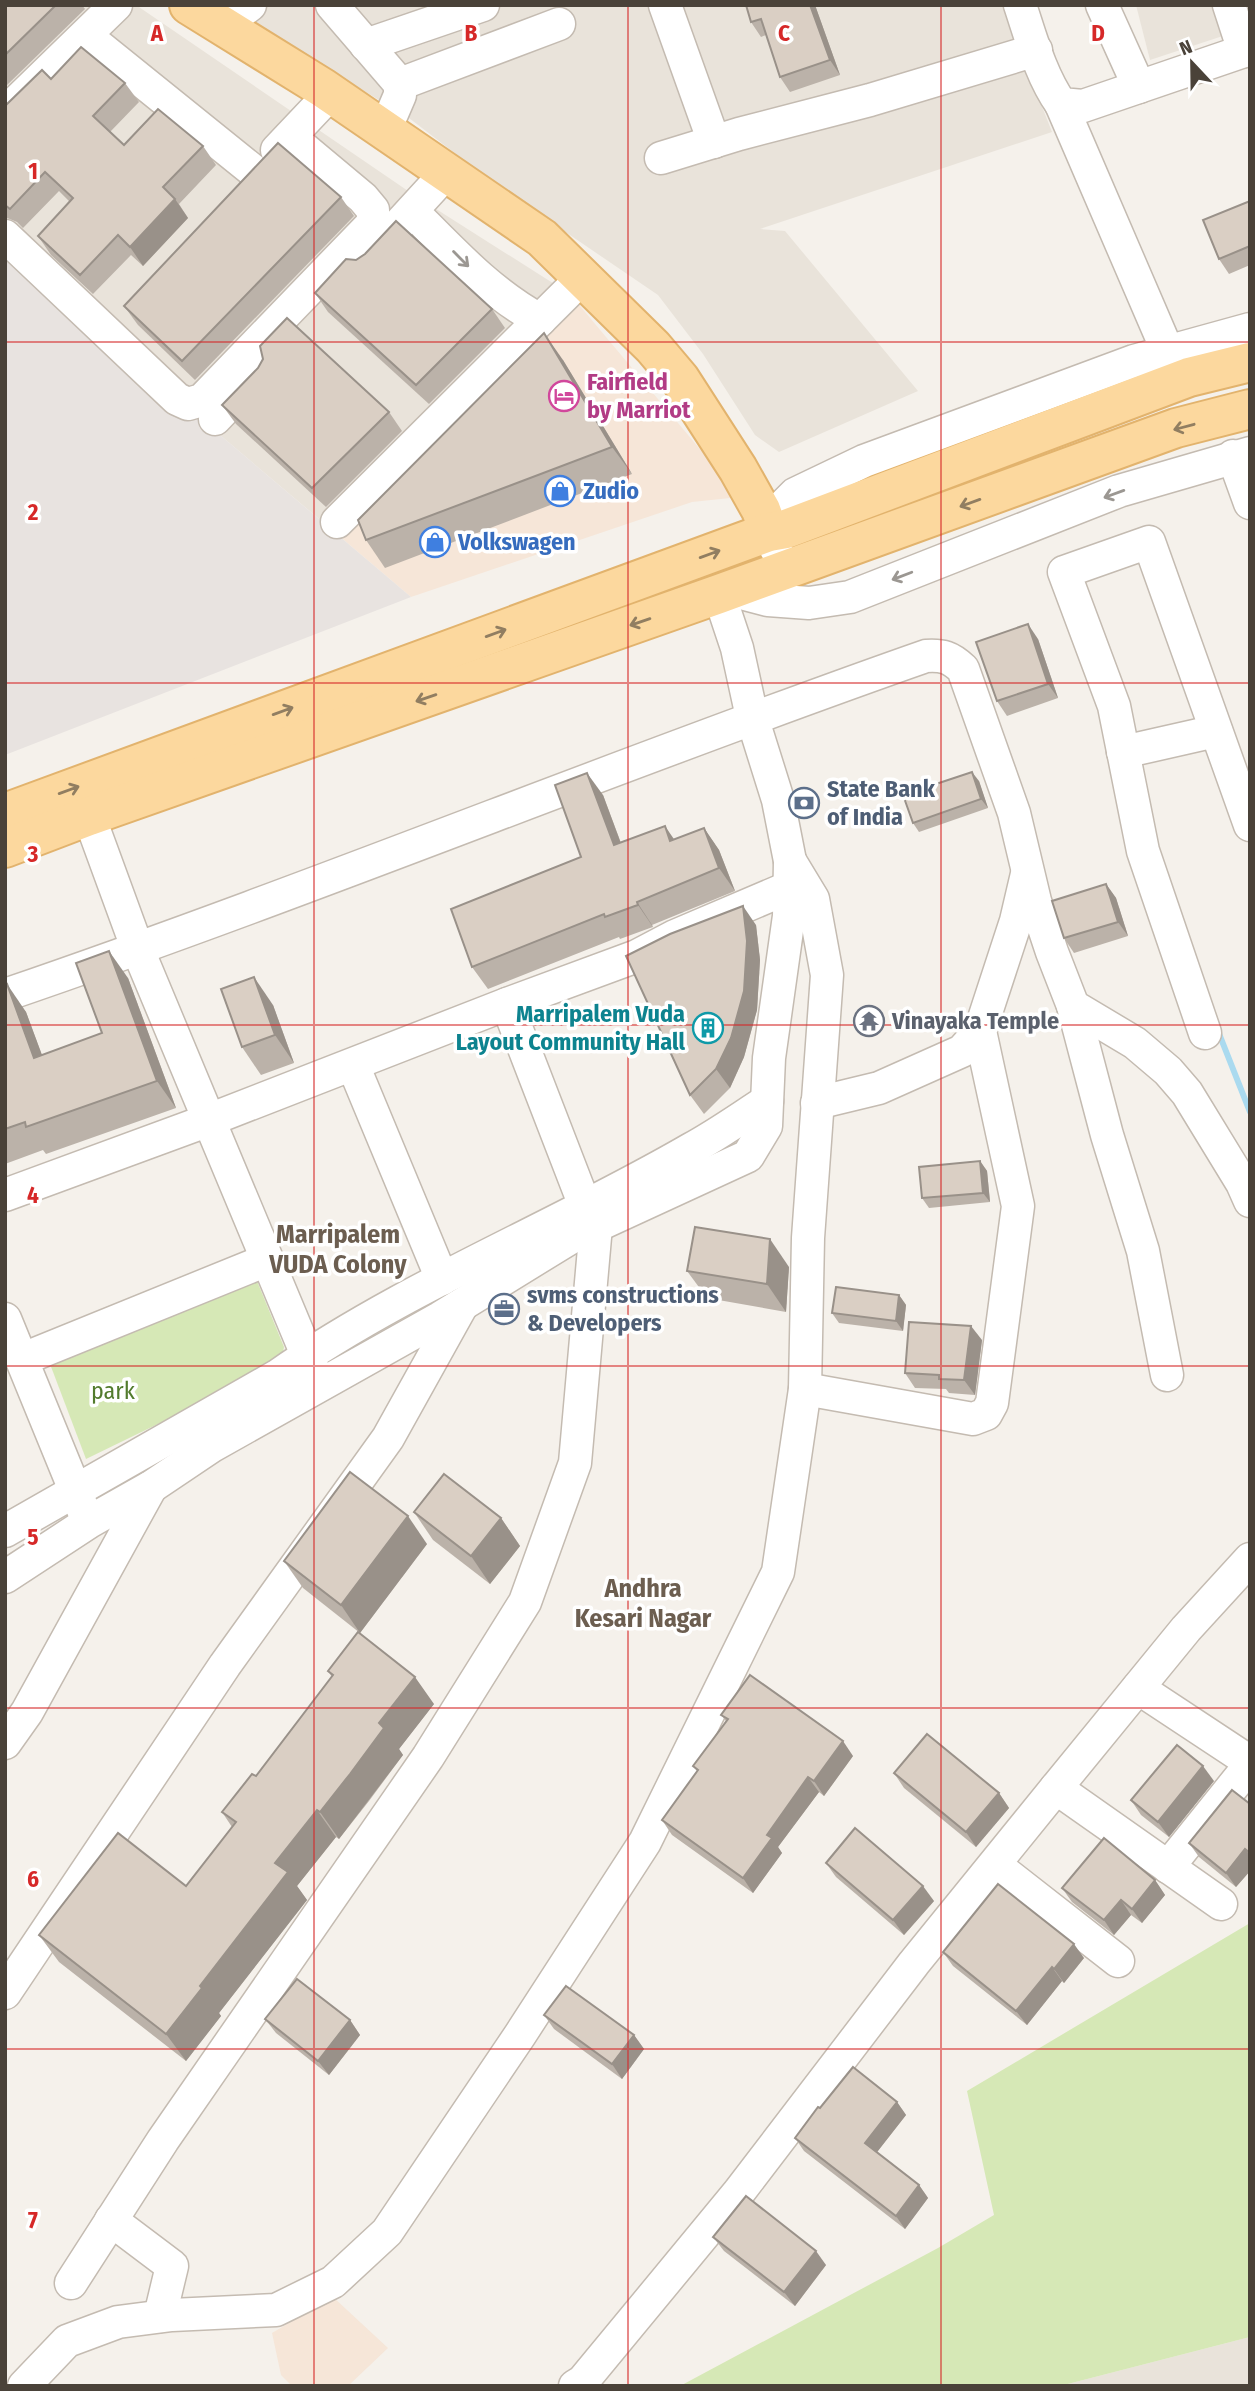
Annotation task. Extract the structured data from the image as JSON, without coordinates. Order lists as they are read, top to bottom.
{
  "districts": ["Marripalem VUDA Colony", "Andhra Kesari Nagar"],
  "parks": ["park"],
  "places": {
    "hotel": ["Fairfield by Marriot"],
    "shop": ["Zudio", "Volkswagen"],
    "bank": ["State Bank of India"],
    "temple": ["Vinayaka Temple"],
    "building": ["Marripalem Vuda Layout Community Hall"],
    "office": ["svms constructions & Developers"]
  },
  "north": "top",
  "grid": {
    "columns": [
      "A",
      "B",
      "C",
      "D"
    ],
    "rows": [
      "1",
      "2",
      "3",
      "4",
      "5",
      "6",
      "7"
    ]
  }
}
